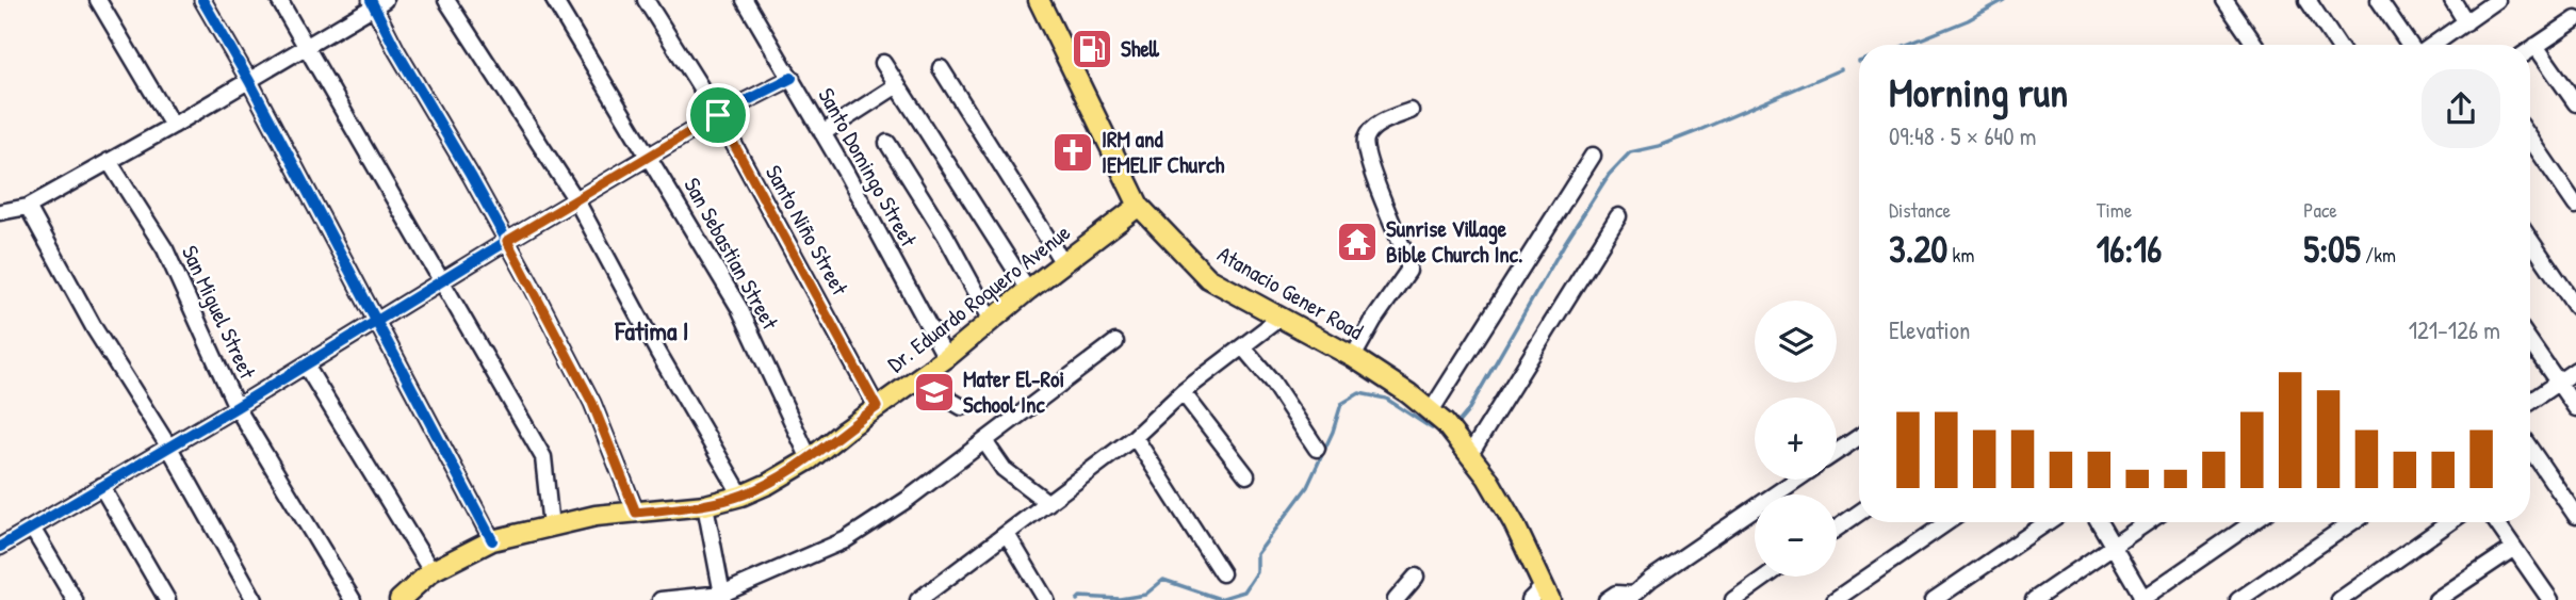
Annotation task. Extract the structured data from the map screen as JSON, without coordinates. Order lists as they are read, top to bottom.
{
  "streets": {
    "main road": ["Atanacio Gener Road", "Dr. Eduardo Roquero Avenue"],
    "street": [
      "Santo Domingo Street",
      "Santo Niño Street",
      "San Sebastian Street",
      "San Miguel Street"
    ]
  },
  "crossings": [
    ["Santo Domingo Street", "Dr. Eduardo Roquero Avenue"],
    ["Santo Niño Street", "Dr. Eduardo Roquero Avenue"],
    ["San Sebastian Street", "Dr. Eduardo Roquero Avenue"],
    ["Atanacio Gener Road", "Dr. Eduardo Roquero Avenue"]
  ],
  "districts": ["Fatima I"],
  "places": {
    "fuel station": ["Shell"],
    "church": ["IRM and IEMELIF Church"],
    "temple": ["Sunrise Village Bible Church Inc."],
    "school or university": ["Mater El-Roi School Inc"]
  },
  "page": {
    "heading": ["Morning run", "09:48 · 5 × 640 m"],
    "stats": [
      ["Distance", "3.20 km"],
      ["Time", "16:16"],
      ["Pace", "5:05 /km"]
    ],
    "chart": ["Elevation", "121–126 m"],
    "map_buttons": ["+", "−"]
  }
}
